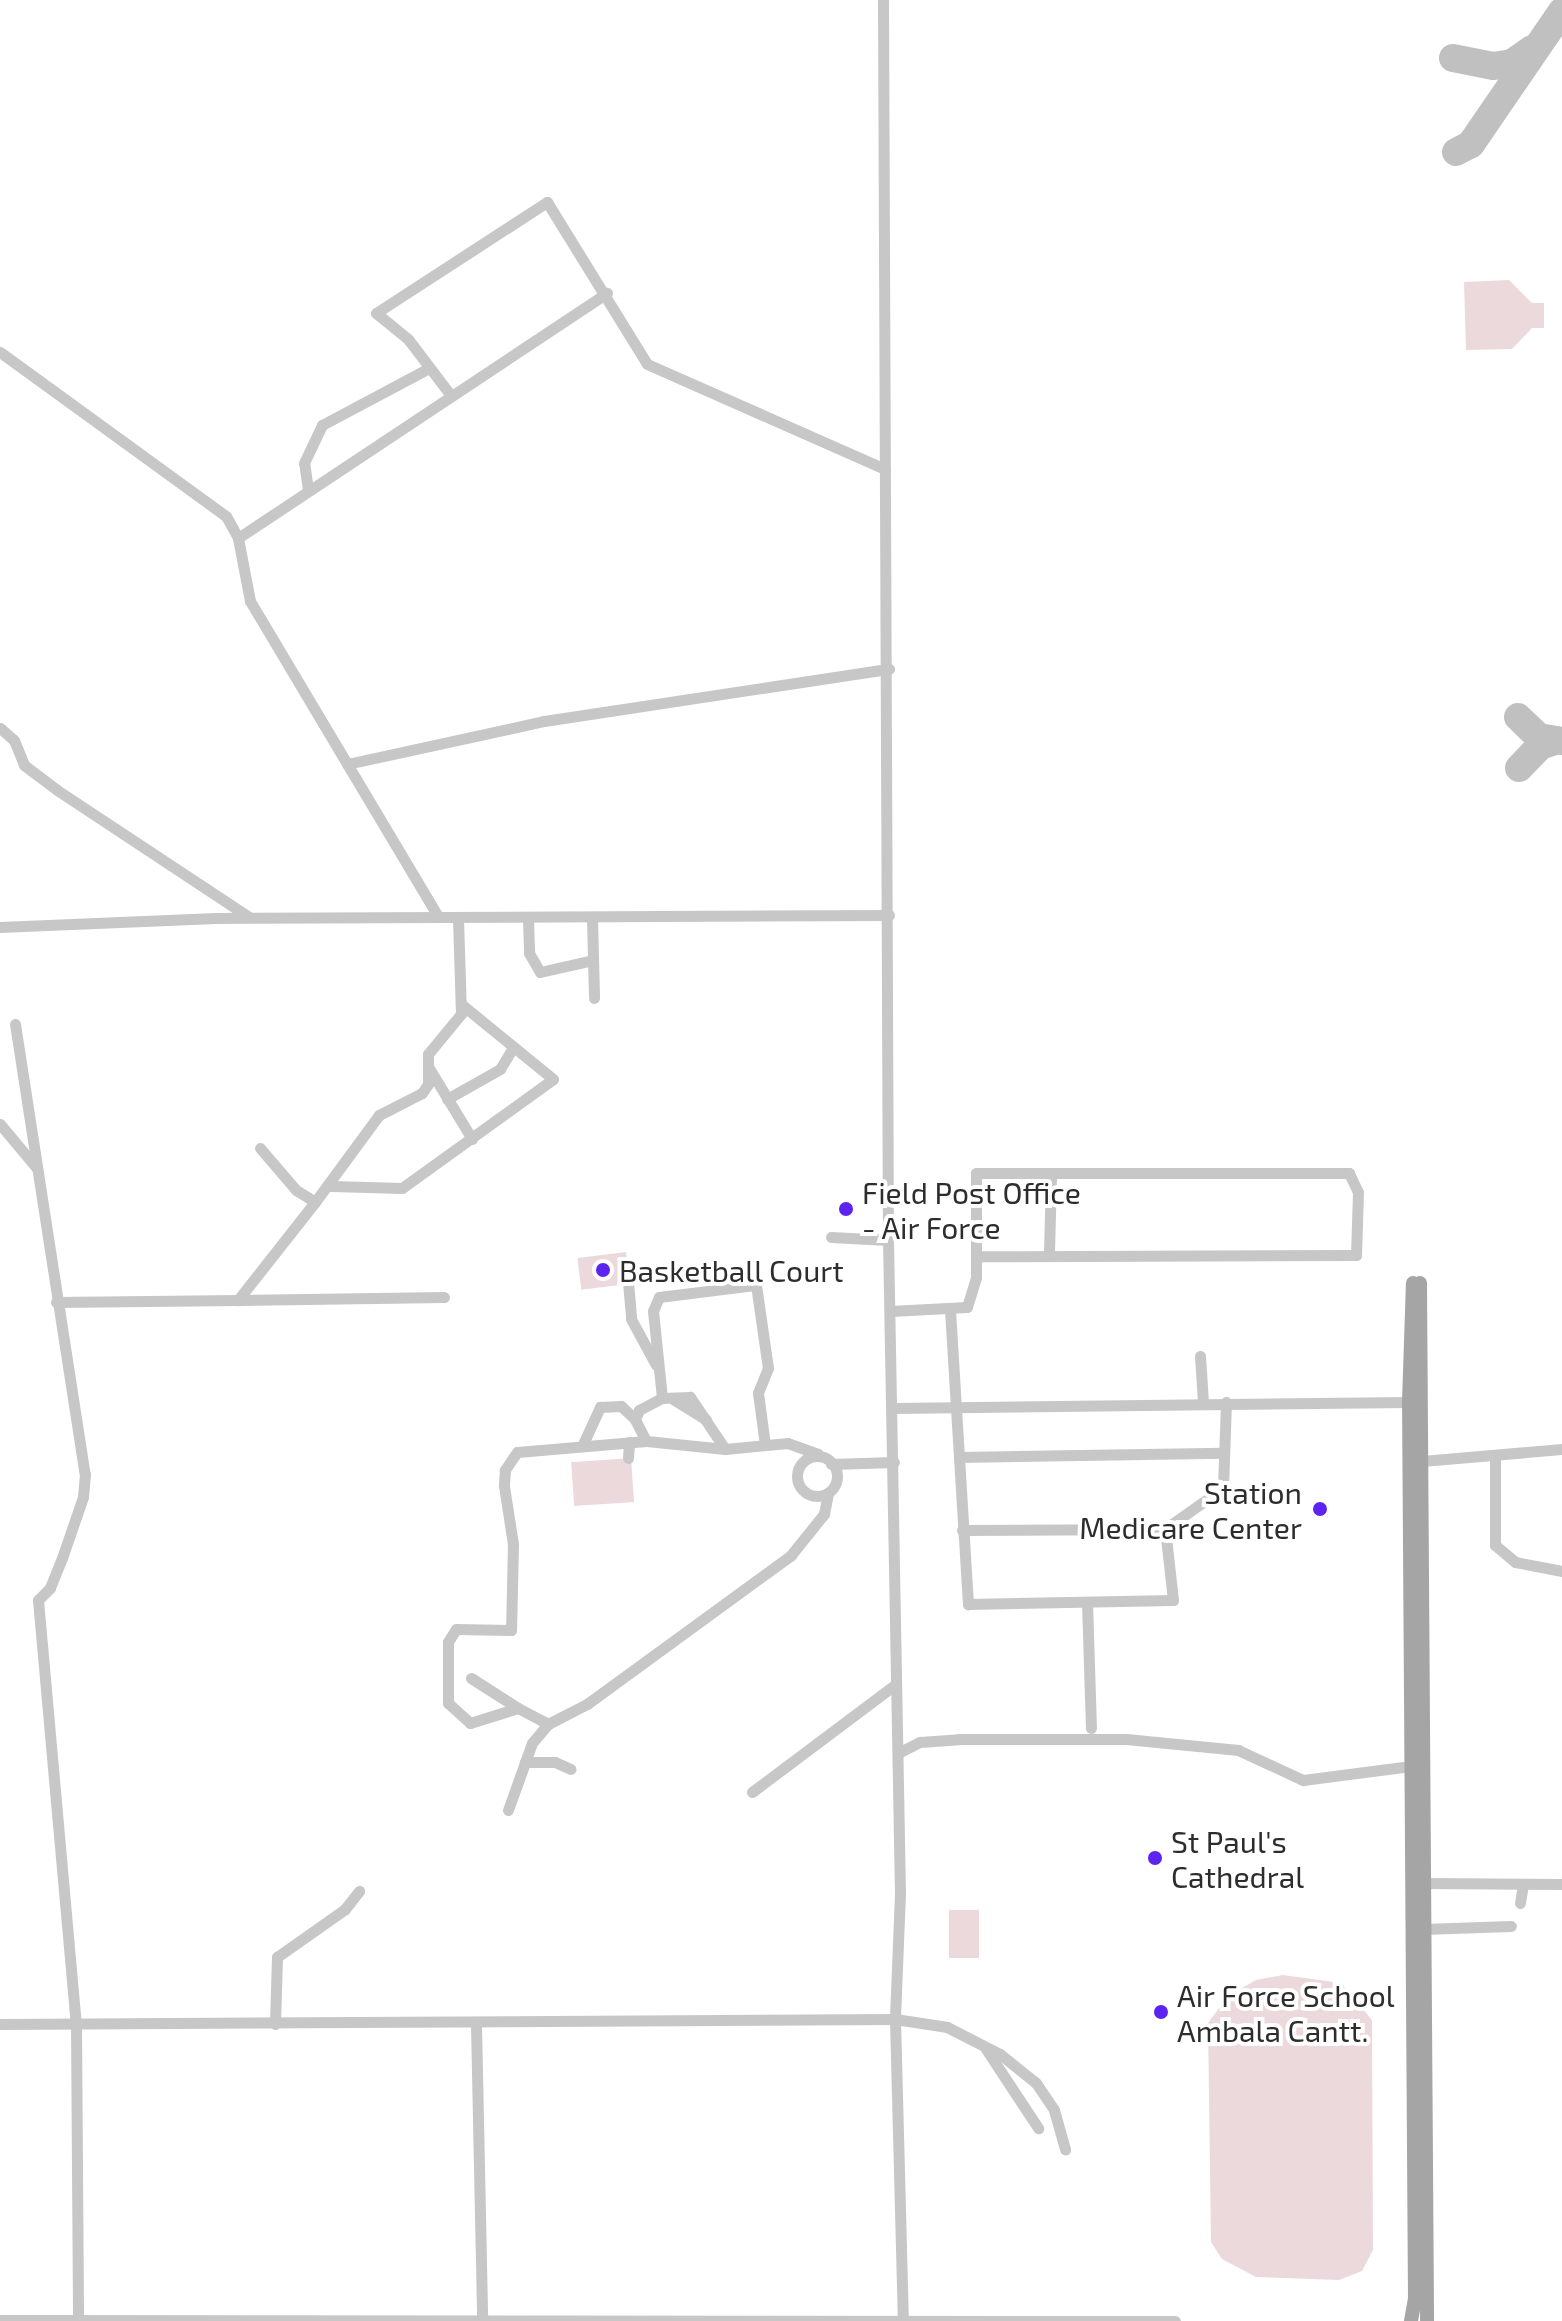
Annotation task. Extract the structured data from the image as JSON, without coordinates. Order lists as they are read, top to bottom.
{
  "places": [
    "Field Post Office - Air Force",
    "Basketball Court",
    "Station Medicare Center",
    "St Paul's Cathedral",
    "Air Force School Ambala Cantt."
  ]
}
